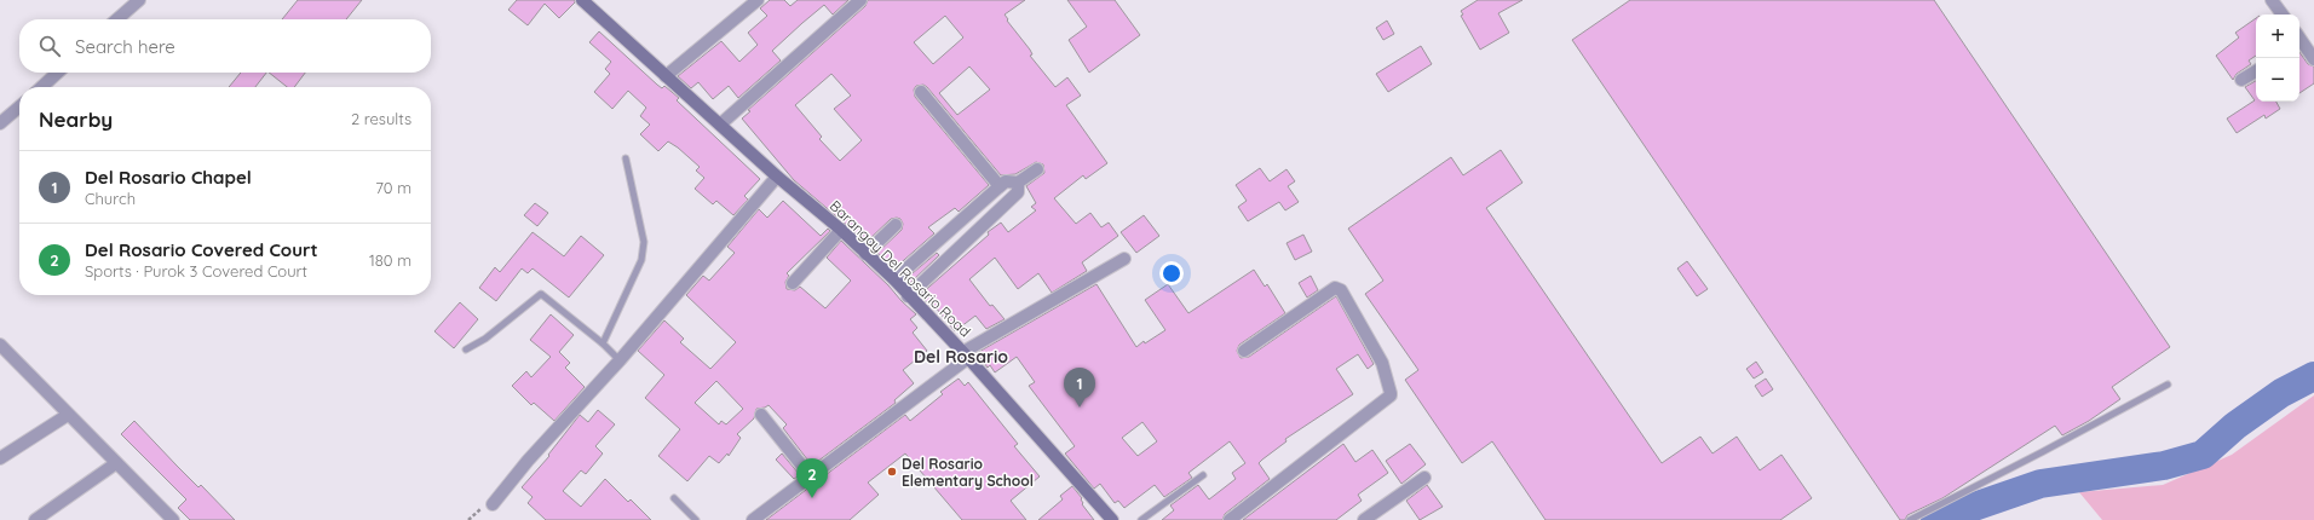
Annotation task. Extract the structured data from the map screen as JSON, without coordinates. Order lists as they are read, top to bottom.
{
  "streets": {
    "main road": ["Barangay Del Rosario Road"]
  },
  "districts": ["Del Rosario"],
  "places": ["Del Rosario Elementary School"],
  "page": {
    "map_buttons": ["+", "−"],
    "search": "Search here",
    "heading": ["Nearby", "2 results"],
    "list": [
      {
        "mark": "1",
        "name": "Del Rosario Chapel",
        "note": "Church",
        "value": "70 m"
      },
      {
        "mark": "2",
        "name": "Del Rosario Covered Court",
        "note": "Sports · Purok 3 Covered Court",
        "value": "180 m"
      }
    ],
    "pins": ["1", "2"]
  }
}
